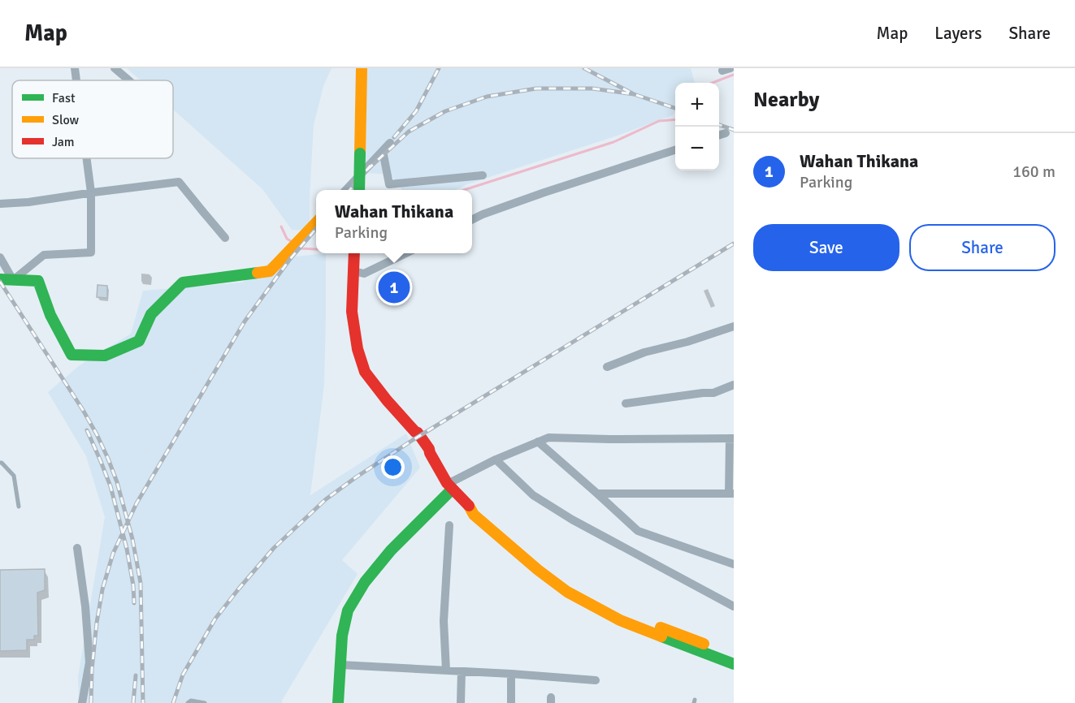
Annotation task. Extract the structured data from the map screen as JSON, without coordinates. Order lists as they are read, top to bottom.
{
  "legend": ["Fast", "Slow", "Jam"],
  "page": {
    "header": "Map",
    "nav": ["Map", "Layers", "Share"],
    "heading": "Nearby",
    "map_buttons": ["+", "−"],
    "list": [
      {
        "mark": "1",
        "name": "Wahan Thikana",
        "note": "Parking",
        "value": "160 m"
      }
    ],
    "popup": ["Wahan Thikana", "Parking"],
    "buttons": ["Save", "Share"],
    "pins": "1"
  }
}
